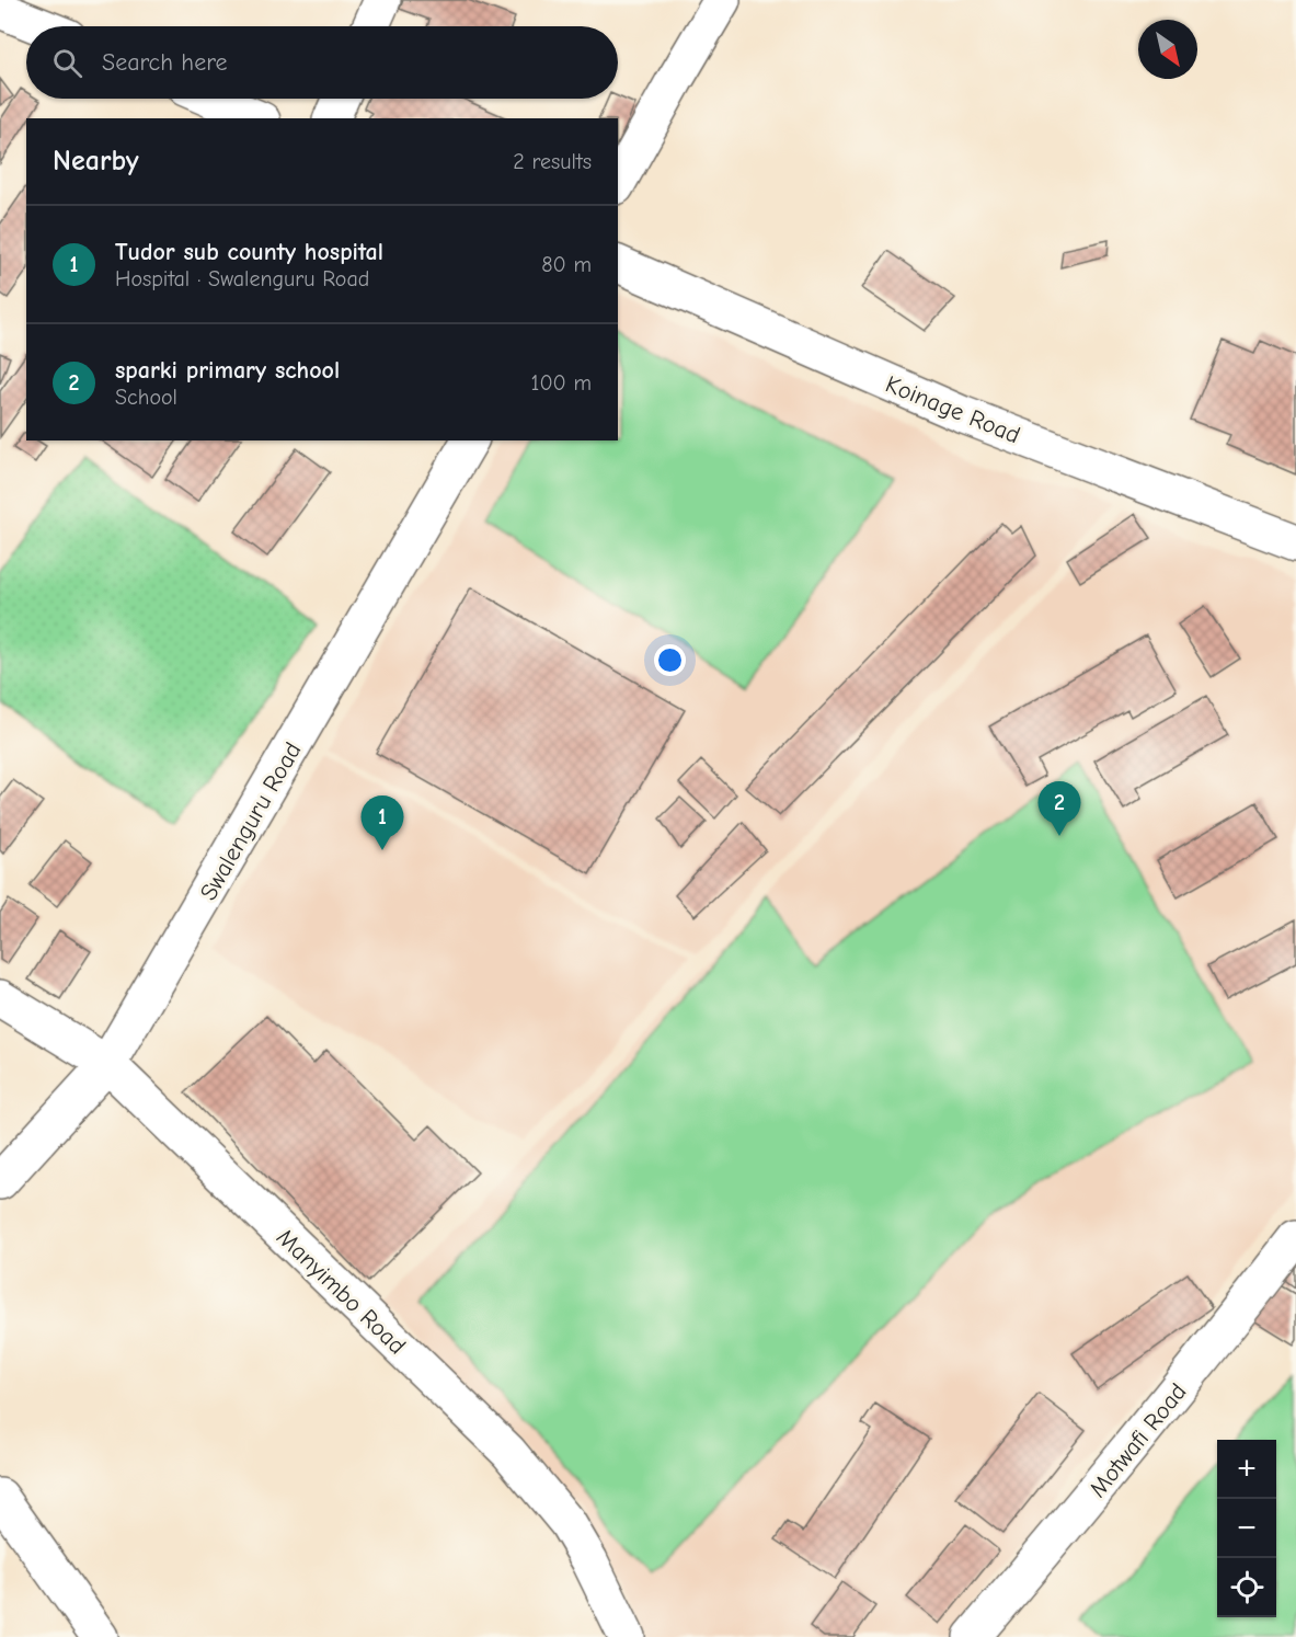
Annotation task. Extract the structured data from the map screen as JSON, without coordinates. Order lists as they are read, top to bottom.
{
  "streets": {
    "street": [
      "Koinage Road",
      "Swalenguru Road",
      "Manyimbo Road",
      "Motwafi Road"
    ]
  },
  "crossings": [
    ["Swalenguru Road", "Manyimbo Road"]
  ],
  "north": "bottom right",
  "page": {
    "search": "Search here",
    "heading": ["Nearby", "2 results"],
    "list": [
      {
        "mark": "1",
        "name": "Tudor sub county hospital",
        "note": "Hospital · Swalenguru Road",
        "value": "80 m"
      },
      {
        "mark": "2",
        "name": "sparki primary school",
        "note": "School",
        "value": "100 m"
      }
    ],
    "pins": ["2", "1"],
    "map_buttons": ["+", "−"]
  }
}
